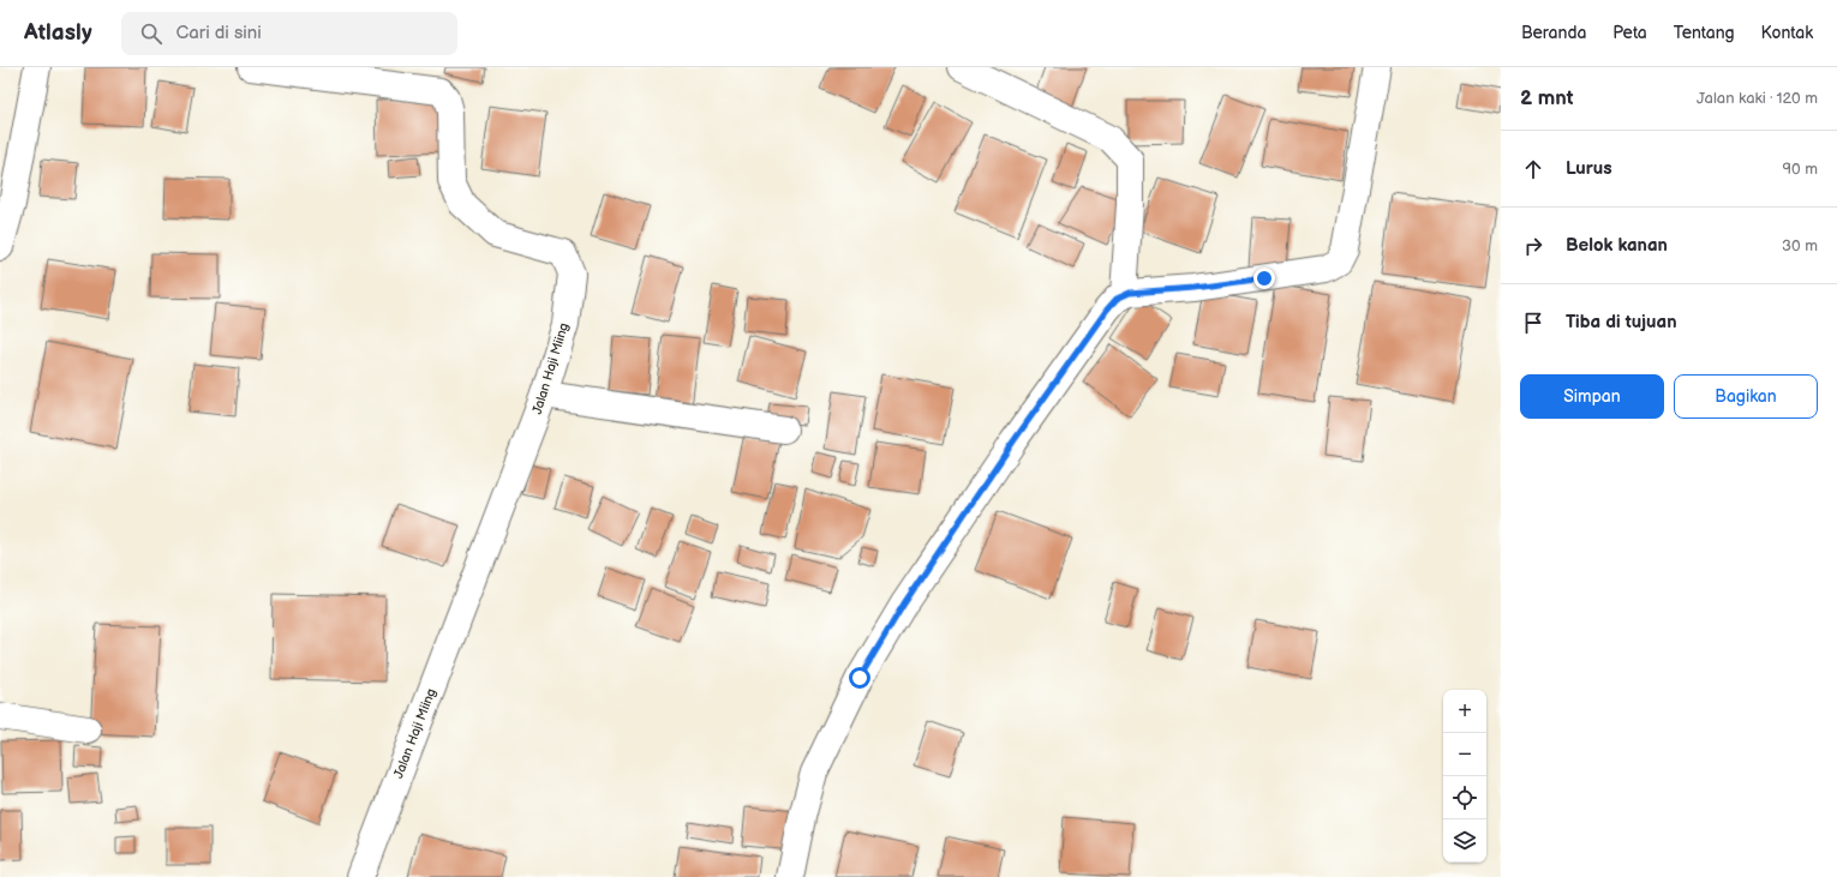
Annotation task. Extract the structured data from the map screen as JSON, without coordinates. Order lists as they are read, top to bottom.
{
  "streets": {
    "street": ["Jalan Haji Miing"]
  },
  "page": {
    "header": "Atlasly",
    "search": "Cari di sini",
    "nav": [
      "Beranda",
      "Peta",
      "Tentang",
      "Kontak"
    ],
    "heading": ["2 mnt", "Jalan kaki · 120 m"],
    "list": [
      ["Lurus", "90 m"],
      ["Belok kanan", "30 m"],
      "Tiba di tujuan"
    ],
    "buttons": ["Simpan", "Bagikan"],
    "map_buttons": ["+", "−"]
  }
}
